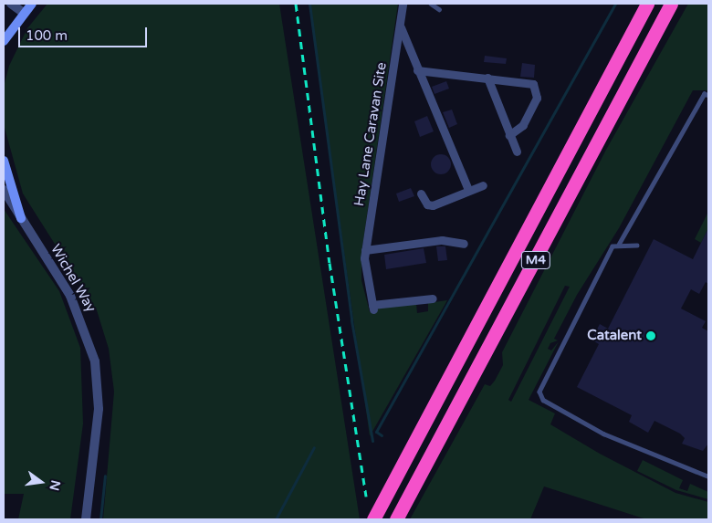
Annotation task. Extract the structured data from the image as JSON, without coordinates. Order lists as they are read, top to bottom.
{
  "streets": {
    "highway": ["M4"],
    "street": ["Hay Lane Caravan Site", "Wichel Way"]
  },
  "places": ["Catalent"],
  "scale_bar": "100 m",
  "north": "right"
}
